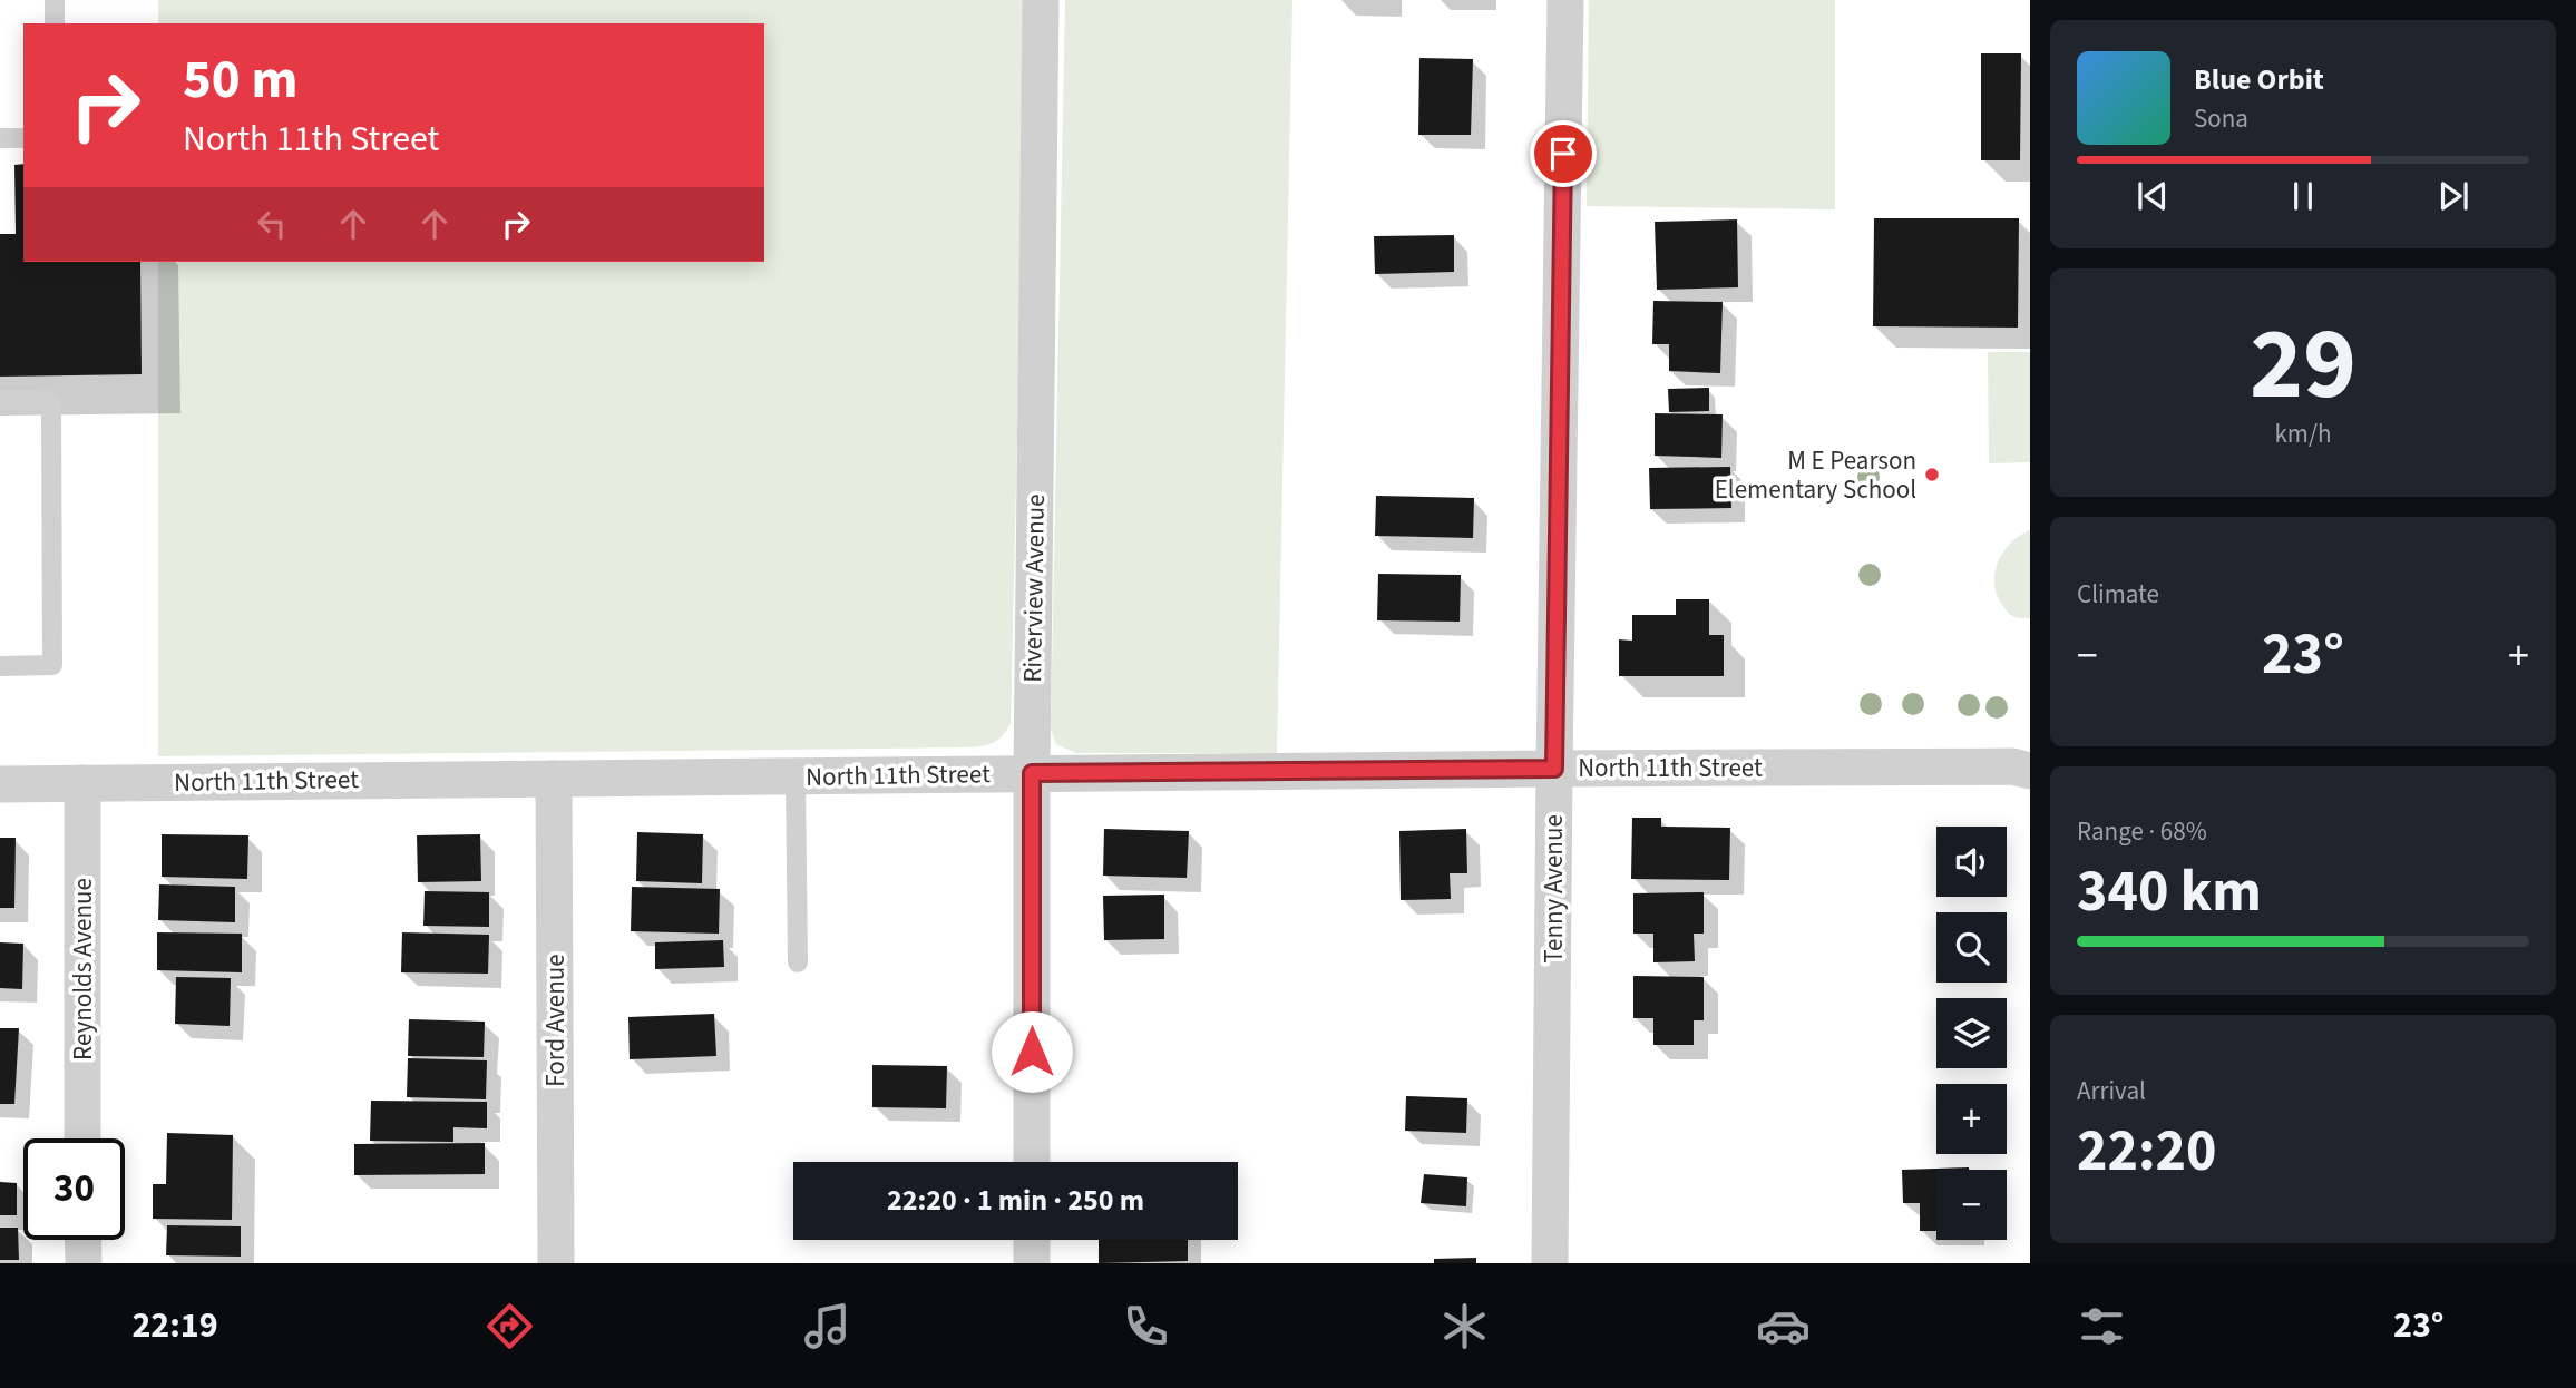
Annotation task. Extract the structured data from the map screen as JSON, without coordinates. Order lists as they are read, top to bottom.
{
  "streets": {
    "street": [
      "Riverview Avenue",
      "North 11th Street",
      "Tenny Avenue",
      "Reynolds Avenue",
      "Ford Avenue"
    ]
  },
  "crossings": [
    ["Riverview Avenue", "North 11th Street"],
    ["North 11th Street", "Tenny Avenue"],
    ["North 11th Street", "Reynolds Avenue"],
    ["North 11th Street", "Ford Avenue"]
  ],
  "places": ["M E Pearson Elementary School"],
  "page": {
    "turn": ["50 m", "North 11th Street"],
    "song": ["Blue Orbit", "Sona"],
    "tile": [
      ["29", "km/h"],
      "Climate",
      ["Range · 68%", "340 km"],
      ["Arrival", "22:20"]
    ],
    "heat": ["−", "23°", "+"],
    "map_buttons": ["+", "−"],
    "limit": "30",
    "trip": "22:20 · 1 min · 250 m",
    "tabs": ["22:19", "23°"]
  }
}
